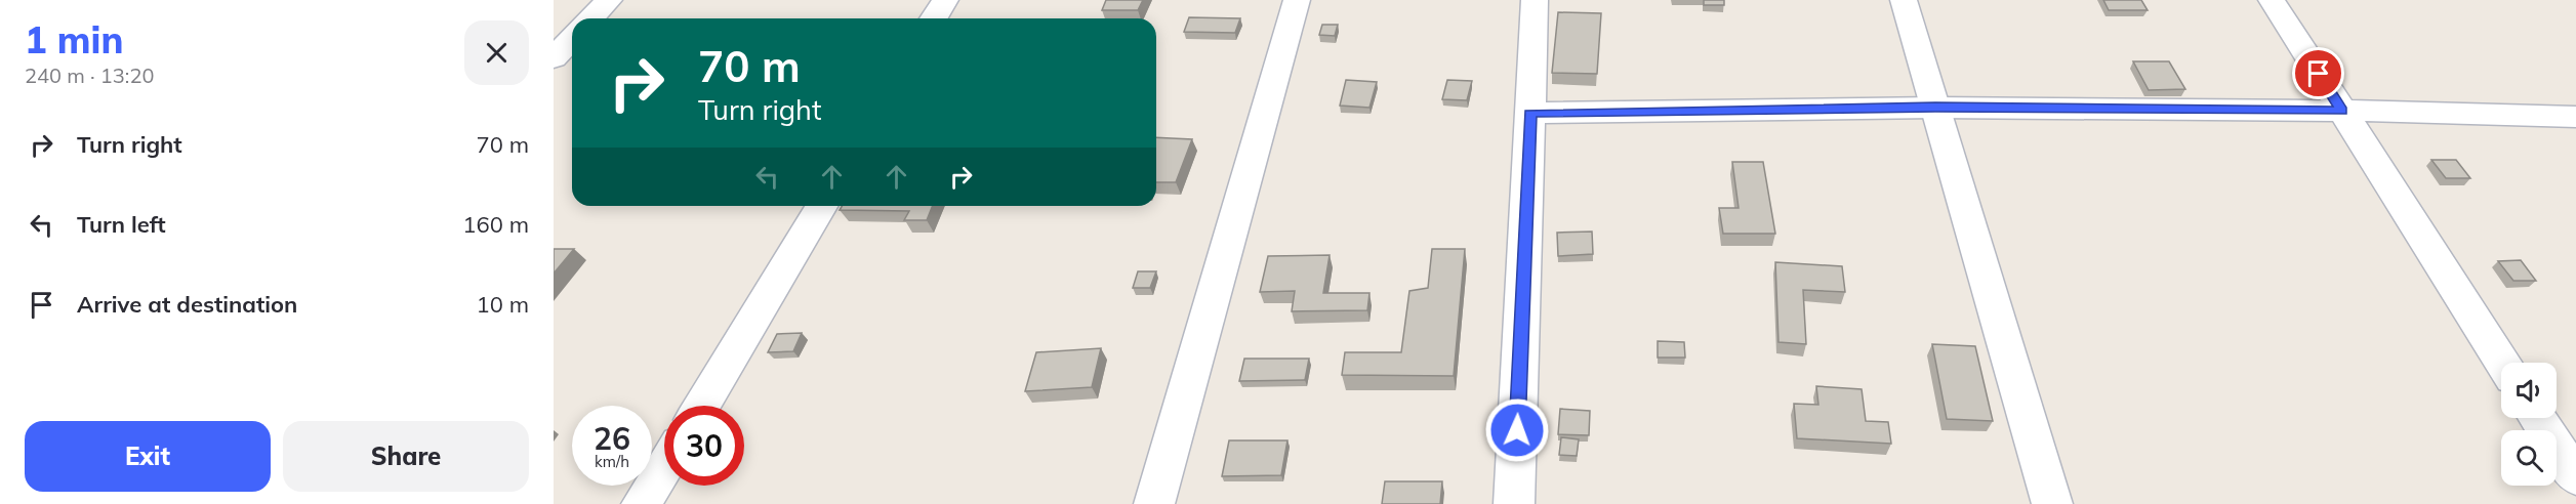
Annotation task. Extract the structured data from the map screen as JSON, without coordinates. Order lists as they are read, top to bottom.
{
  "page": {
    "heading": ["1 min", "240 m · 13:20"],
    "turn": ["70 m", "Turn right"],
    "list": [
      {
        "name": "Turn right",
        "value": "70 m"
      },
      {
        "name": "Turn left",
        "value": "160 m"
      },
      {
        "name": "Arrive at destination",
        "value": "10 m"
      }
    ],
    "speed": "26 km/h",
    "limit": "30",
    "buttons": ["Exit", "Share"]
  }
}
